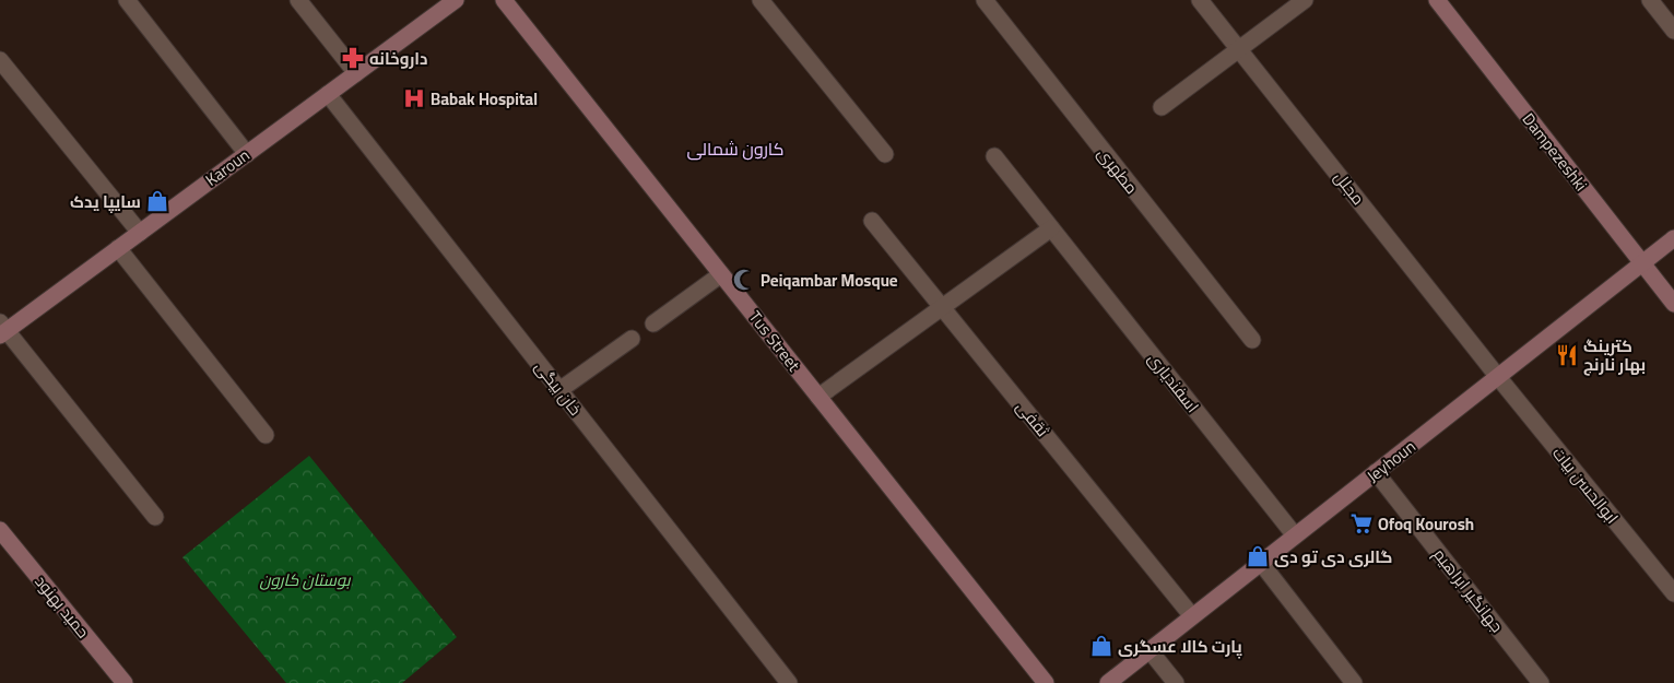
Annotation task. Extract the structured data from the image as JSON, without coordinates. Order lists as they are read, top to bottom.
{
  "streets": {
    "main road": [
      "Dampezeshki",
      "Karoun",
      "Tus Street",
      "Jeyhoun",
      "حمید بهنود"
    ],
    "street": [
      "مطهری",
      "مجلل",
      "اسفندیاری",
      "خان بیگی",
      "ثقفی",
      "ابوالحسن بیات",
      "جهانگیر ابراهیم"
    ]
  },
  "crossings": [
    ["Dampezeshki", "Jeyhoun"],
    ["Karoun", "خان بیگی"],
    ["مجلل", "Jeyhoun"],
    ["مجلل", "ابوالحسن بیات"],
    ["اسفندیاری", "Jeyhoun"],
    ["ثقفی", "Jeyhoun"],
    ["Jeyhoun", "ابوالحسن بیات"],
    ["Jeyhoun", "جهانگیر ابراهیم"]
  ],
  "districts": ["کارون شمالی"],
  "parks": ["بوستان کارون"],
  "places": {
    "pharmacy": ["داروخانه"],
    "hospital": ["Babak Hospital"],
    "shop": ["سایپا یدک", "گالری دی تو دی", "پارت کالا عسگری"],
    "mosque": ["Peiqambar Mosque"],
    "restaurant": ["کترینگ بهار نارنج"],
    "supermarket": ["Ofoq Kourosh"]
  }
}
